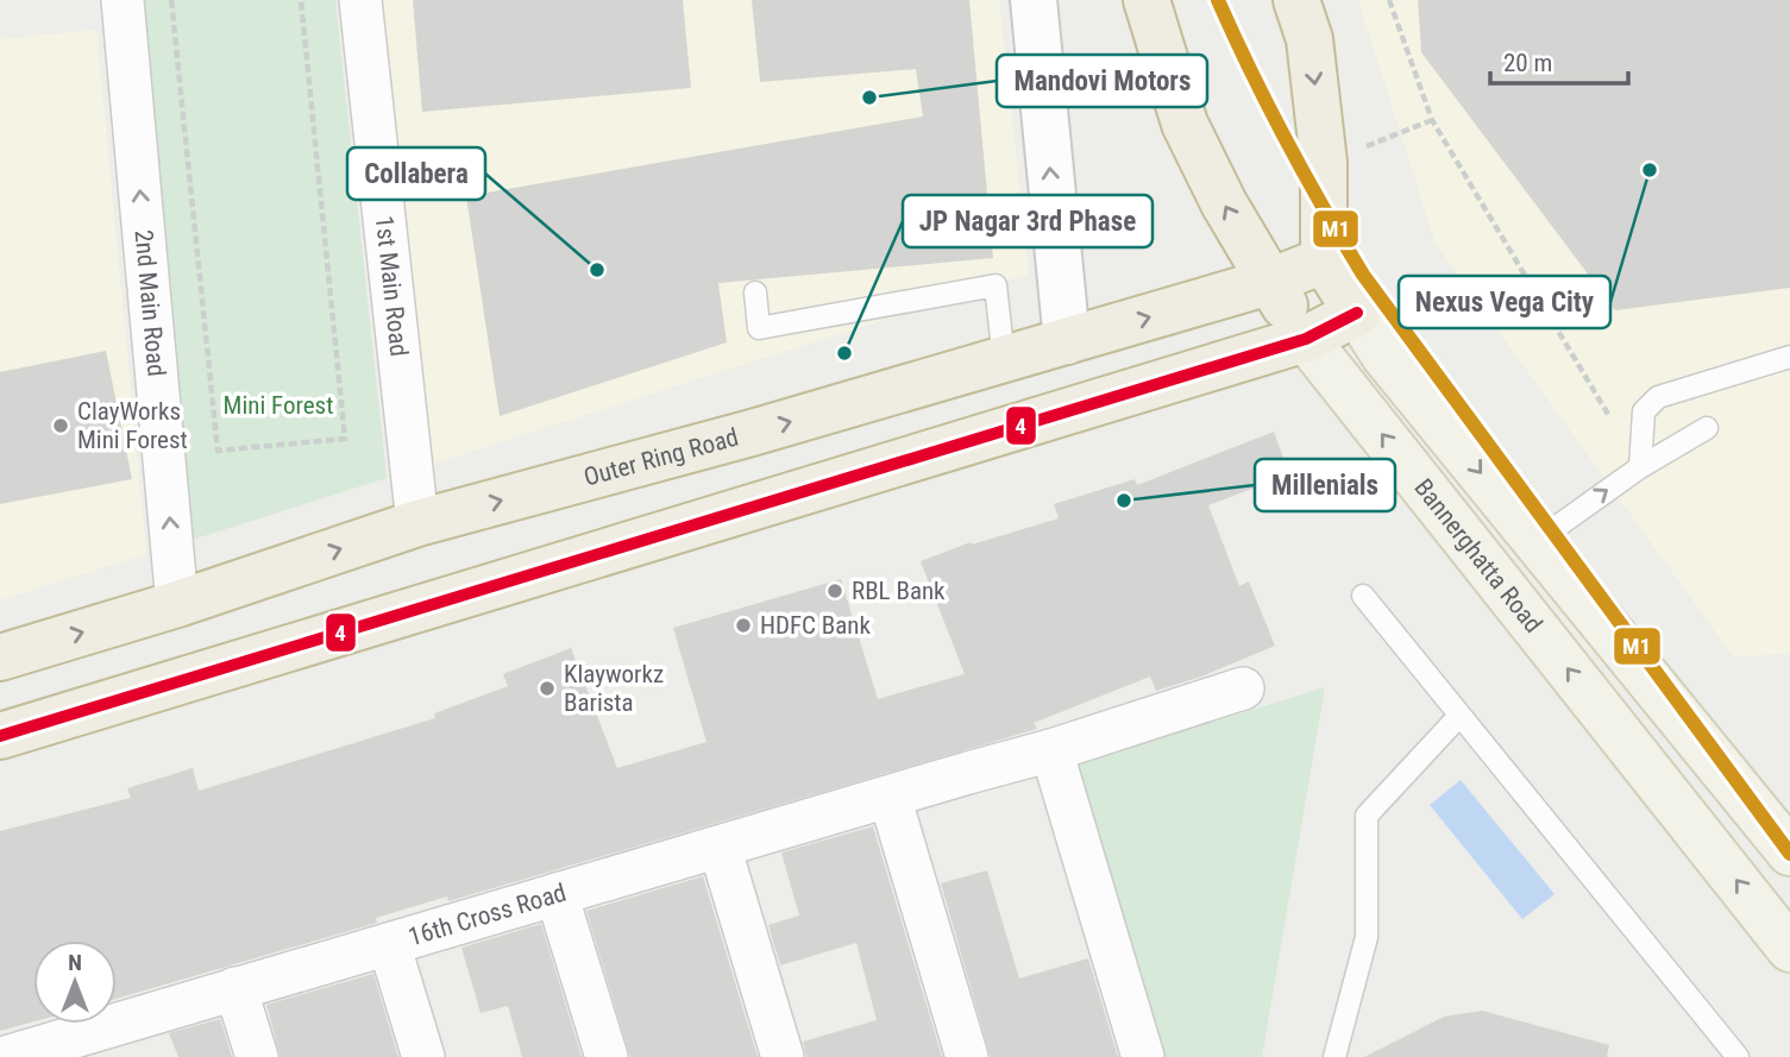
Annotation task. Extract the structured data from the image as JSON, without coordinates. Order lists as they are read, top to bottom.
{
  "streets": {
    "highway": ["Outer Ring Road", "Bannerghatta Road"],
    "street": ["1st Main Road", "2nd Main Road", "16th Cross Road"]
  },
  "crossings": [
    ["1st Main Road", "Outer Ring Road"],
    ["2nd Main Road", "Outer Ring Road"],
    ["Outer Ring Road", "Bannerghatta Road"]
  ],
  "one_way": ["2nd Main Road", "Bannerghatta Road"],
  "parks": ["Mini Forest"],
  "places": [
    "Mandovi Motors",
    "Nexus Vega City",
    "Collabera",
    "JP Nagar 3rd Phase",
    "ClayWorks Mini Forest",
    "Millenials",
    "RBL Bank",
    "HDFC Bank",
    "Klayworkz Barista"
  ],
  "lines": ["transit line M1", "transit line 4"],
  "scale_bar": "20 m",
  "north": "top"
}
